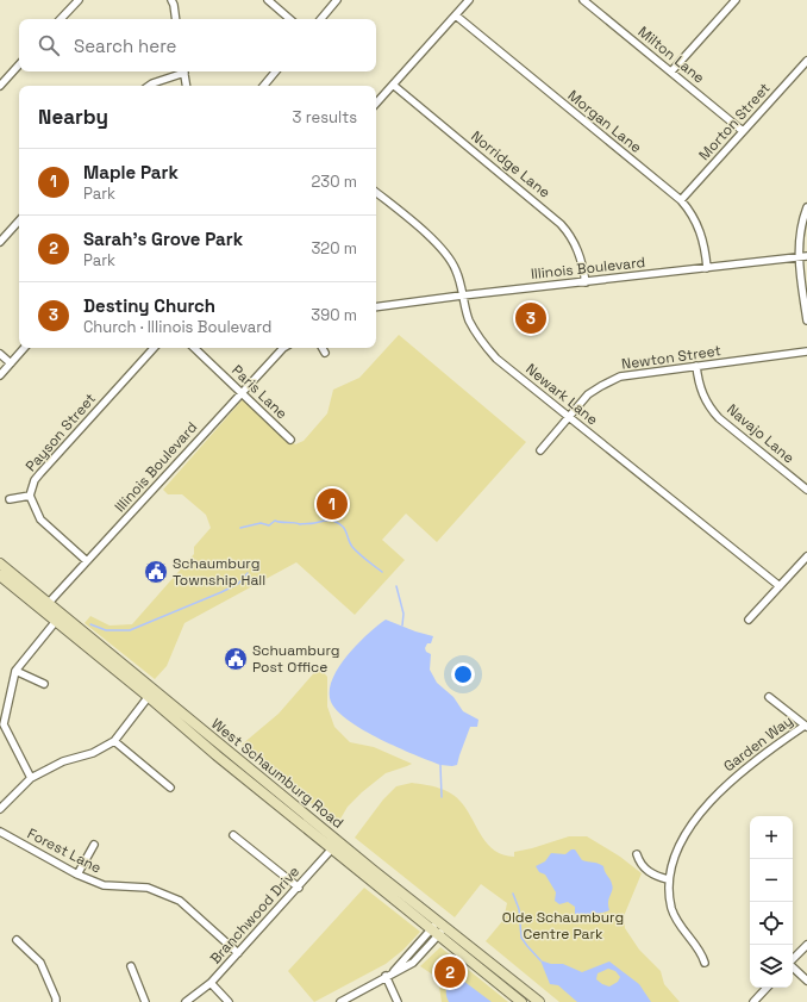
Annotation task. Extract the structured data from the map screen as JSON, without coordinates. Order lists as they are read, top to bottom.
{
  "streets": {
    "main road": ["West Schaumburg Road"],
    "street": [
      "Milton Lane",
      "Morgan Lane",
      "Morton Street",
      "Norridge Lane",
      "Illinois Boulevard",
      "Newton Street",
      "Paris Lane",
      "Newark Lane",
      "Payson Street",
      "Navajo Lane",
      "Garden Way",
      "Forest Lane",
      "Branchwood Drive"
    ]
  },
  "crossings": [
    ["Milton Lane", "Morton Street"],
    ["Morgan Lane", "Morton Street"],
    ["Morgan Lane", "Illinois Boulevard"],
    ["Norridge Lane", "Illinois Boulevard"],
    ["Illinois Boulevard", "Paris Lane"],
    ["Illinois Boulevard", "Newark Lane"],
    ["Illinois Boulevard", "West Schaumburg Road"],
    ["Newton Street", "Newark Lane"],
    ["Newton Street", "Navajo Lane"],
    ["West Schaumburg Road", "Branchwood Drive"],
    ["Forest Lane", "Branchwood Drive"]
  ],
  "parks": ["Olde Schaumburg Centre Park"],
  "places": {
    "public building": ["Schaumburg Township Hall", "Schuamburg Post Office"]
  },
  "page": {
    "search": "Search here",
    "heading": ["Nearby", "3 results"],
    "list": [
      {
        "mark": "1",
        "name": "Maple Park",
        "note": "Park",
        "value": "230 m"
      },
      {
        "mark": "2",
        "name": "Sarah's Grove Park",
        "note": "Park",
        "value": "320 m"
      },
      {
        "mark": "3",
        "name": "Destiny Church",
        "note": "Church · Illinois Boulevard",
        "value": "390 m"
      }
    ],
    "pins": ["3", "1", "2"],
    "map_buttons": ["+", "−"]
  }
}
